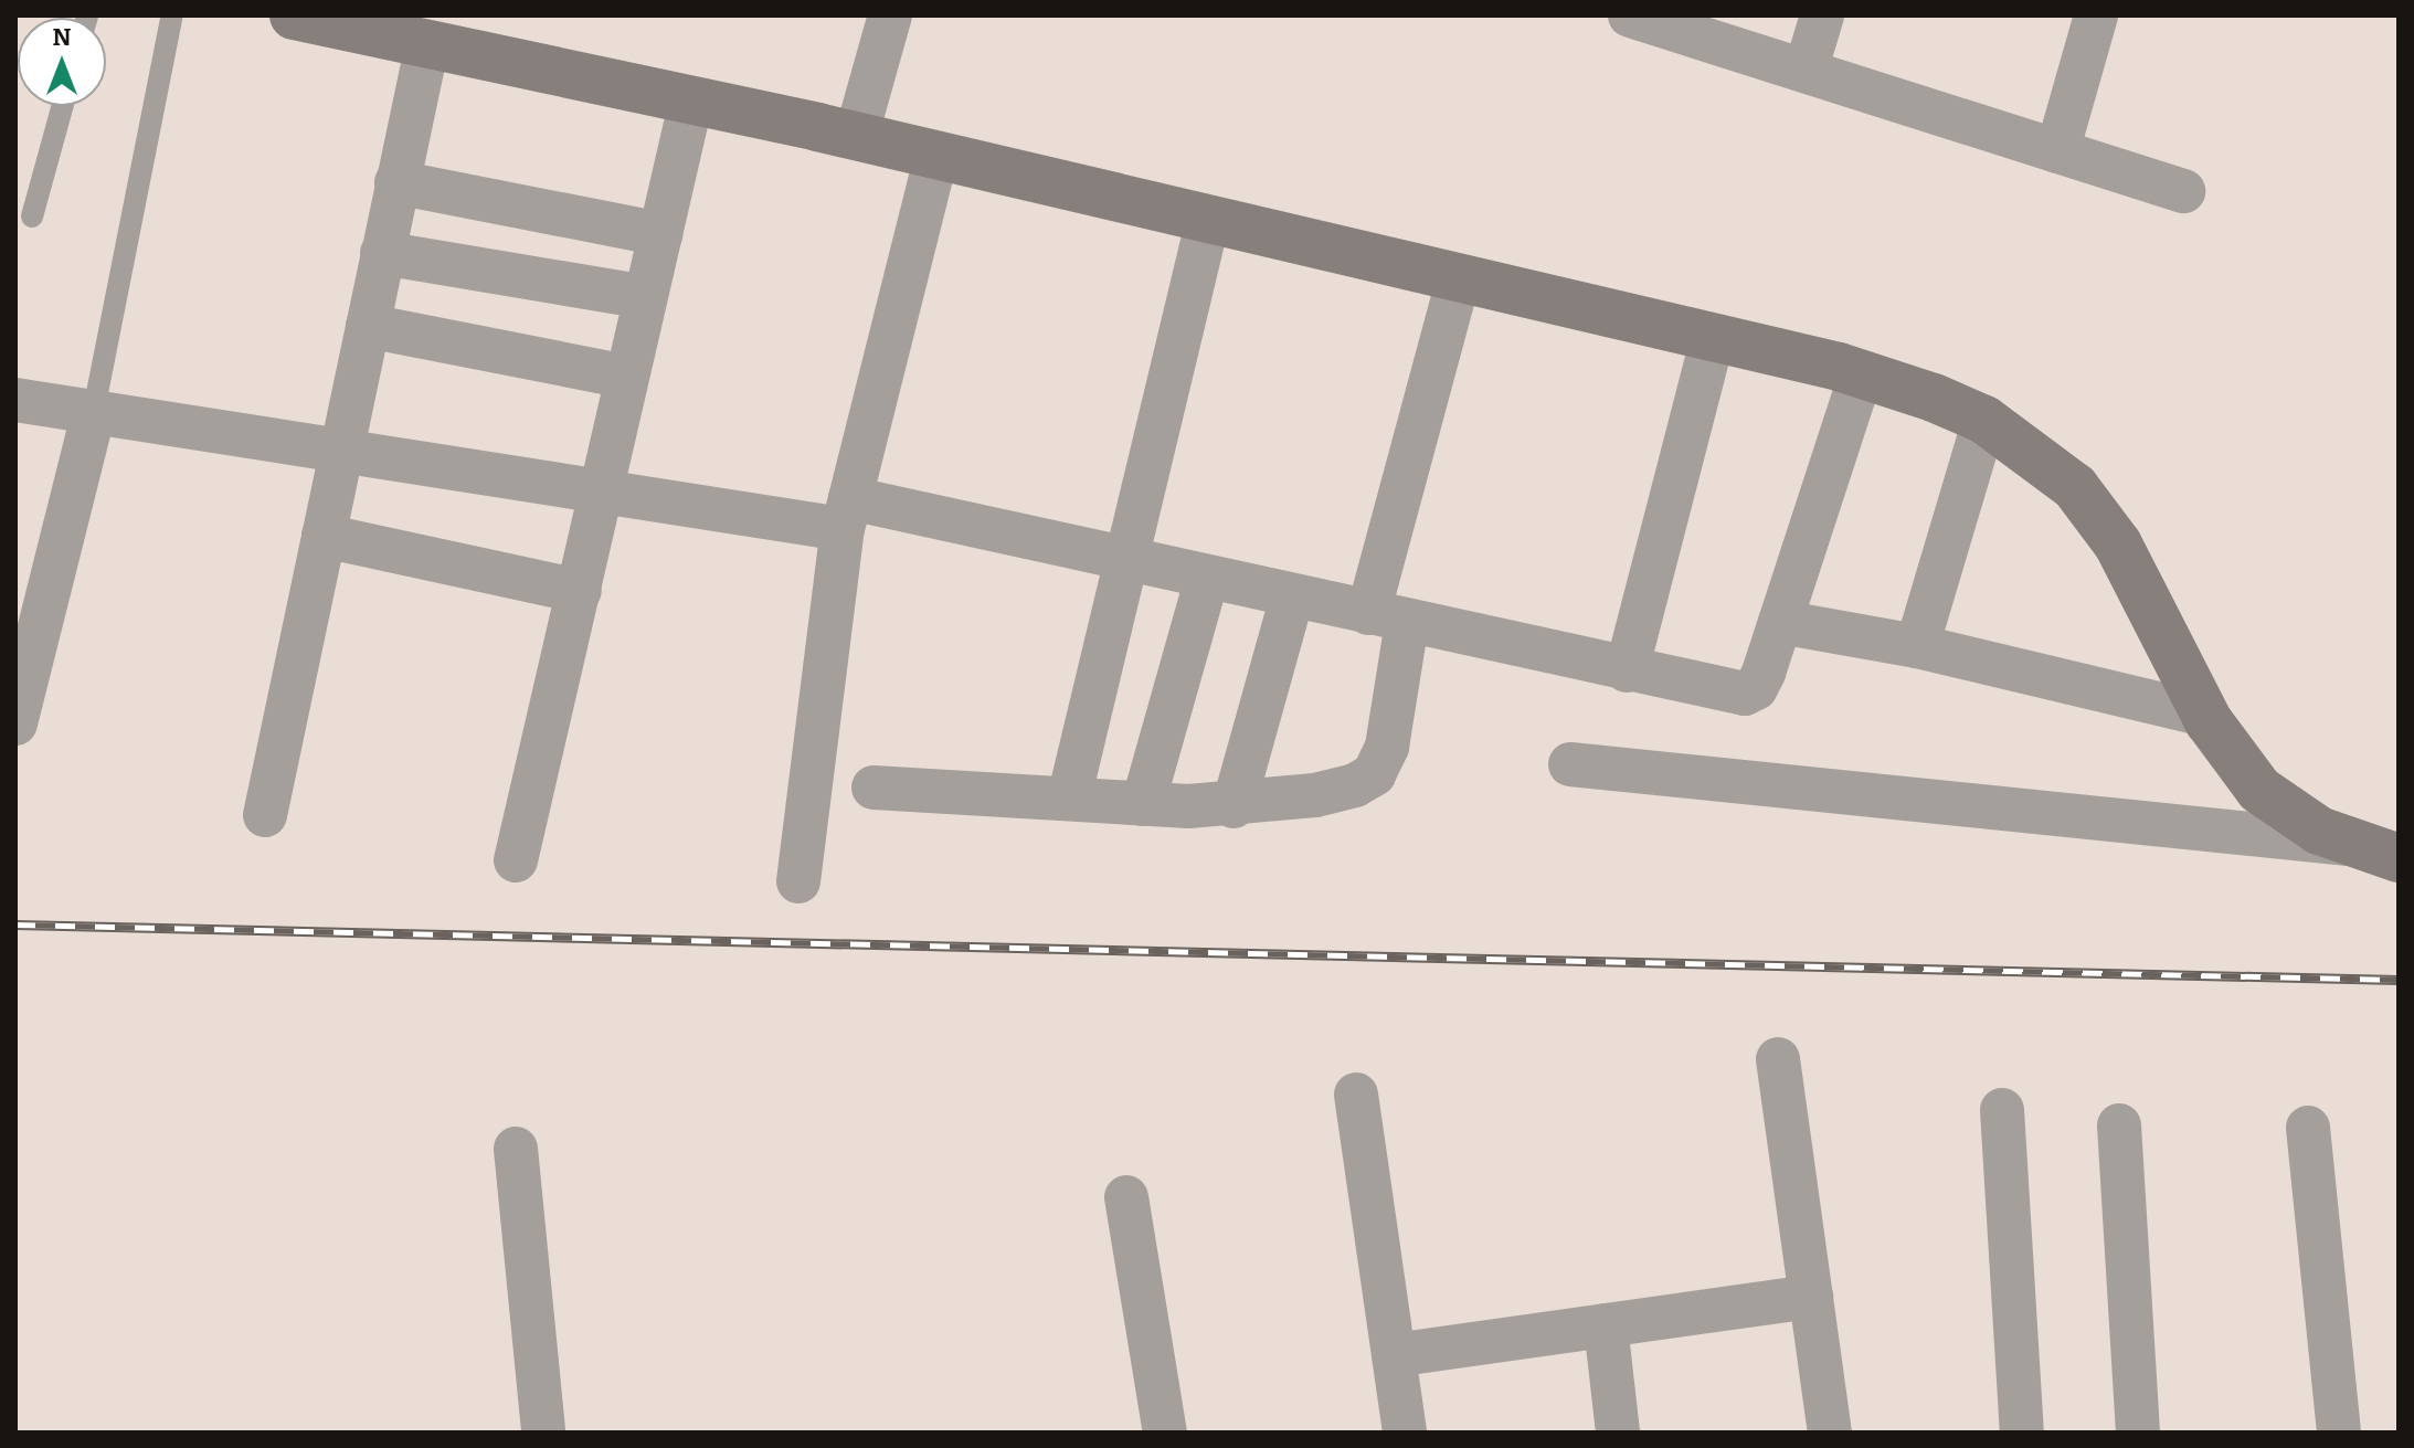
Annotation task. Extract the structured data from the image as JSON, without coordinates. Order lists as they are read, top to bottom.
{
  "north": "top"
}
